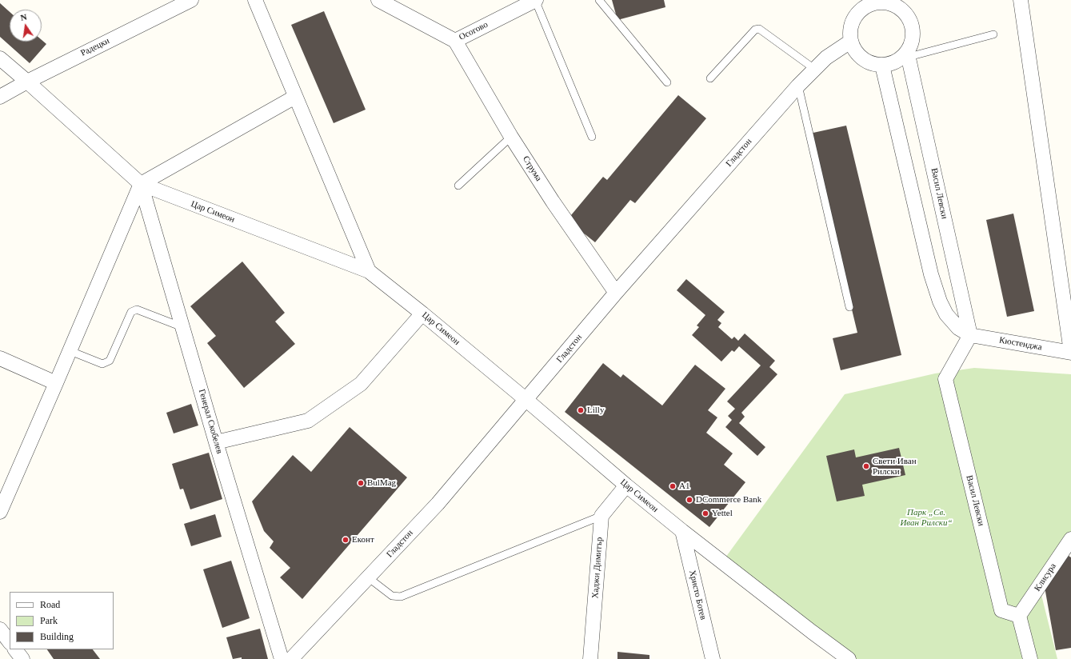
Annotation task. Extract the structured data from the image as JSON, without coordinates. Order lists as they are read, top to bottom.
{
  "streets": {
    "street": [
      "Осогово",
      "Радецки",
      "Гладстон",
      "Струма",
      "Васил Левски",
      "Цар Симеон",
      "Кюстенджа",
      "Генерал Скобелев",
      "Хаджи Димитър",
      "Клисура",
      "Христо Ботев"
    ]
  },
  "crossings": [
    ["Осогово", "Струма"],
    ["Радецки", "Цар Симеон"],
    ["Гладстон", "Струма"],
    ["Гладстон", "Васил Левски"],
    ["Гладстон", "Цар Симеон"],
    ["Васил Левски", "Кюстенджа"],
    ["Васил Левски", "Клисура"],
    ["Цар Симеон", "Генерал Скобелев"],
    ["Цар Симеон", "Христо Ботев"]
  ],
  "parks": ["Парк „Св. Иван Рилски“"],
  "places": [
    "Lilly",
    "Свети Иван Рилски",
    "BulMag",
    "A1",
    "DCommerce Bank",
    "Yettel",
    "Еконт"
  ],
  "legend": ["Road", "Park", "Building"],
  "north": "top"
}
